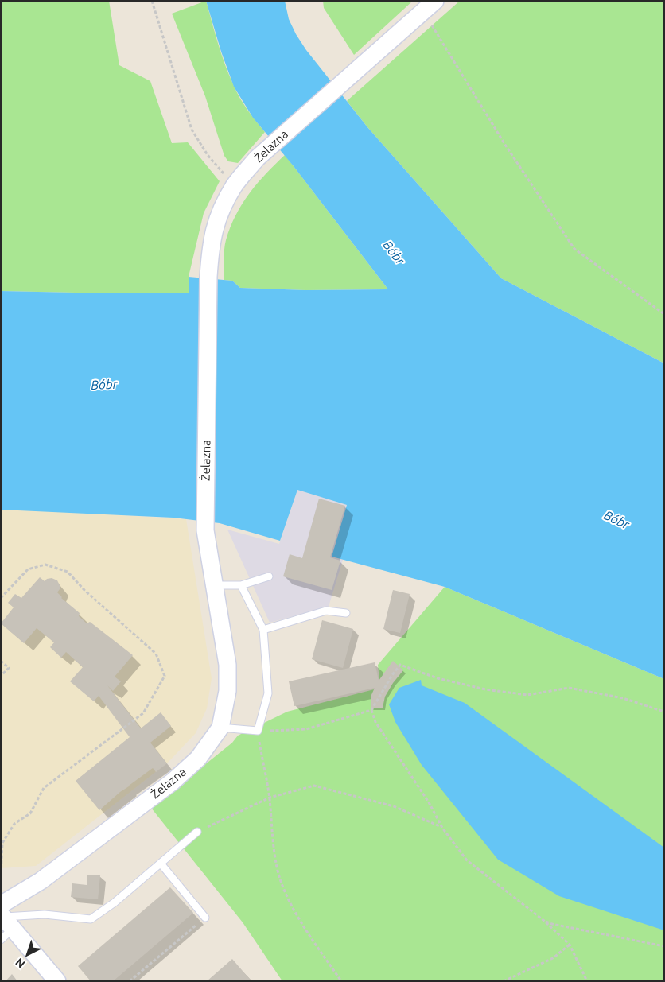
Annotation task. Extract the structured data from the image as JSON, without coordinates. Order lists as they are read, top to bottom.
{
  "streets": {
    "street": ["Żelazna"]
  },
  "water": ["Bóbr"],
  "north": "bottom left"
}
